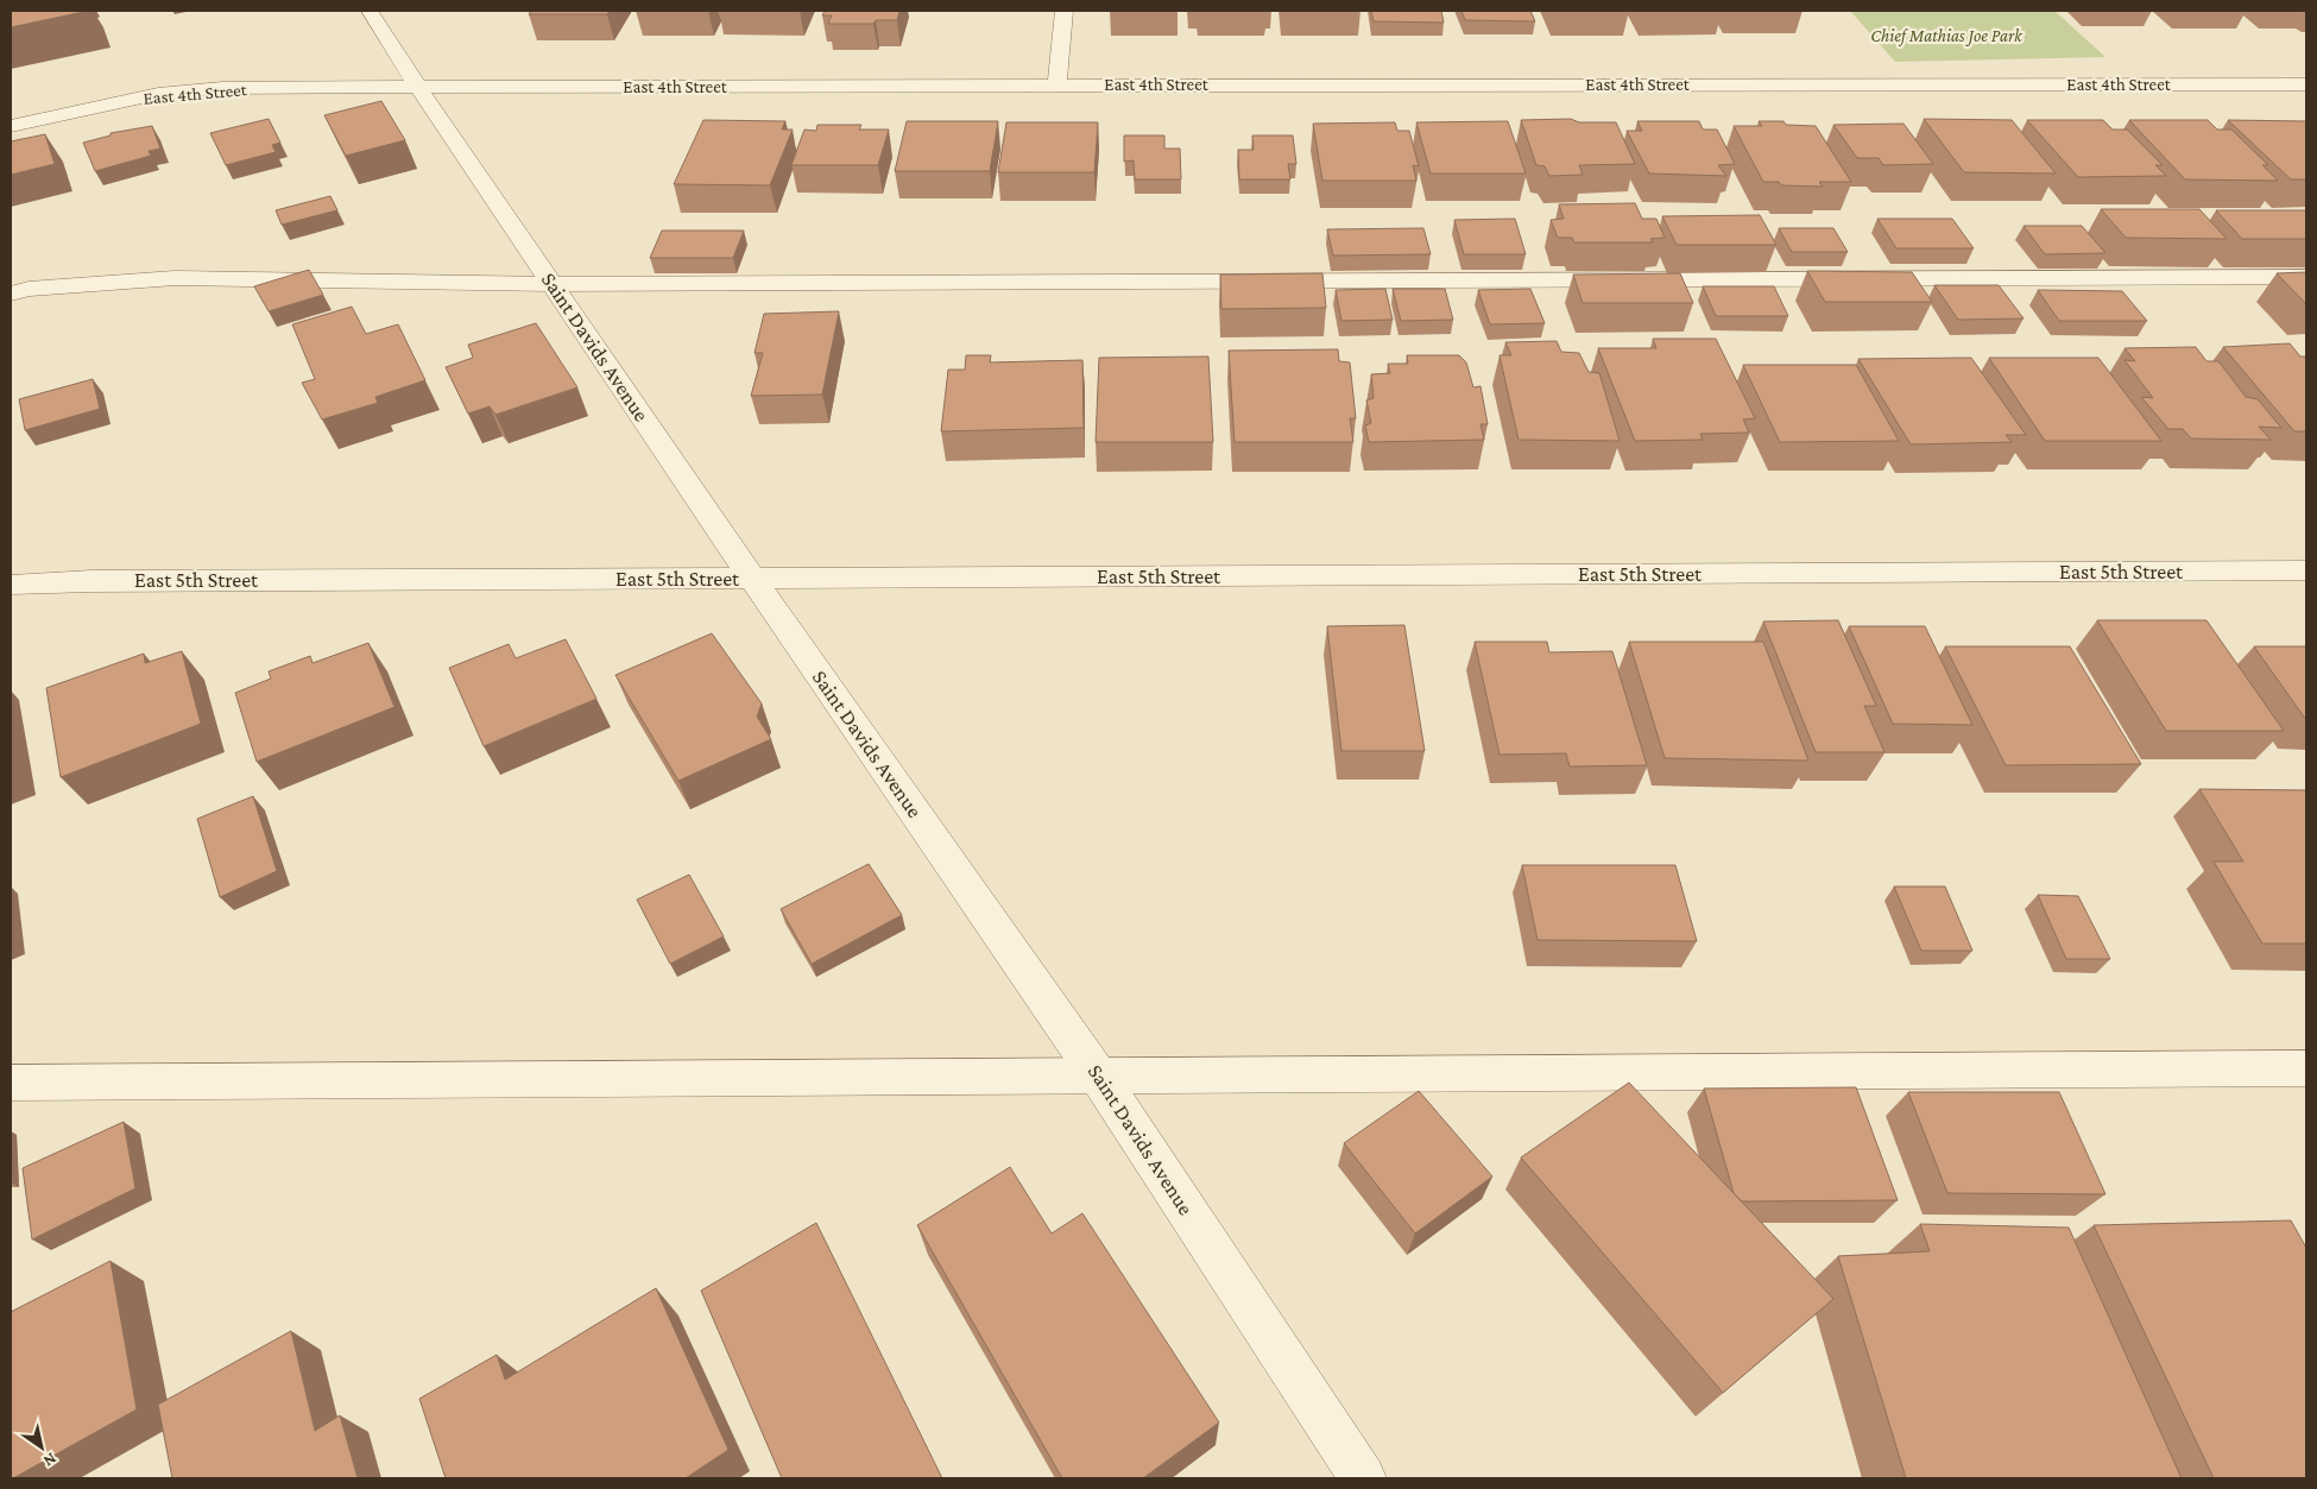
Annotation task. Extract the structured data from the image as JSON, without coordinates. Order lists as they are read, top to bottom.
{
  "streets": {
    "street": ["East 4th Street", "Saint Davids Avenue", "East 5th Street"]
  },
  "crossings": [
    ["East 4th Street", "Saint Davids Avenue"],
    ["Saint Davids Avenue", "East 5th Street"]
  ],
  "parks": ["Chief Mathias Joe Park"],
  "north": "bottom right"
}
